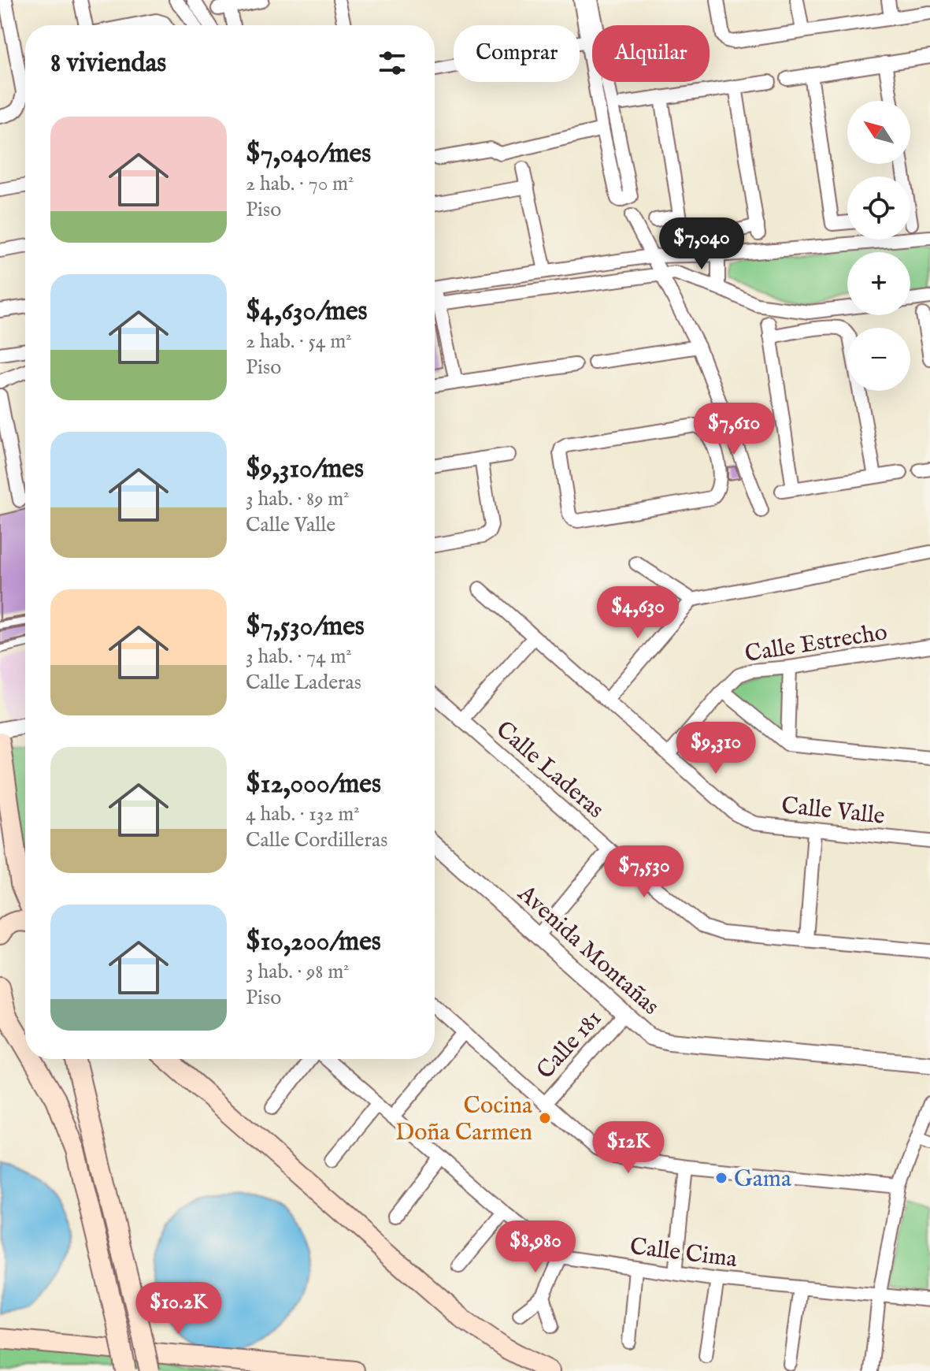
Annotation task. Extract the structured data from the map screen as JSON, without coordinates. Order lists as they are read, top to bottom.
{
  "streets": {
    "street": [
      "Calle Estrecho",
      "Calle Laderas",
      "Calle Valle",
      "Avenida Montañas",
      "Calle 181",
      "Calle Cima"
    ]
  },
  "crossings": [
    ["Calle Estrecho", "Calle Valle"],
    ["Avenida Montañas", "Calle 181"]
  ],
  "places": ["Cocina Doña Carmen", "Gama"],
  "north": "top left",
  "page": {
    "chip": ["Comprar", "Alquilar"],
    "heading": "8 viviendas",
    "map_buttons": ["+", "−"],
    "list": [
      {
        "name": "$7,040/mes",
        "note": "2 hab. · 70 m² · Piso"
      },
      {
        "name": "$4,630/mes",
        "note": "2 hab. · 54 m² · Piso"
      },
      {
        "name": "$9,310/mes",
        "note": "3 hab. · 89 m² · Calle Valle"
      },
      {
        "name": "$7,530/mes",
        "note": "3 hab. · 74 m² · Calle Laderas"
      },
      {
        "name": "$12,000/mes",
        "note": "4 hab. · 132 m² · Calle Cordilleras"
      },
      {
        "name": "$10,200/mes",
        "note": "3 hab. · 98 m² · Piso"
      }
    ],
    "price": [
      "$7,040",
      "$7,610",
      "$4,630",
      "$9,310",
      "$7,530",
      "$12K",
      "$8,980",
      "$10.2K"
    ]
  }
}
